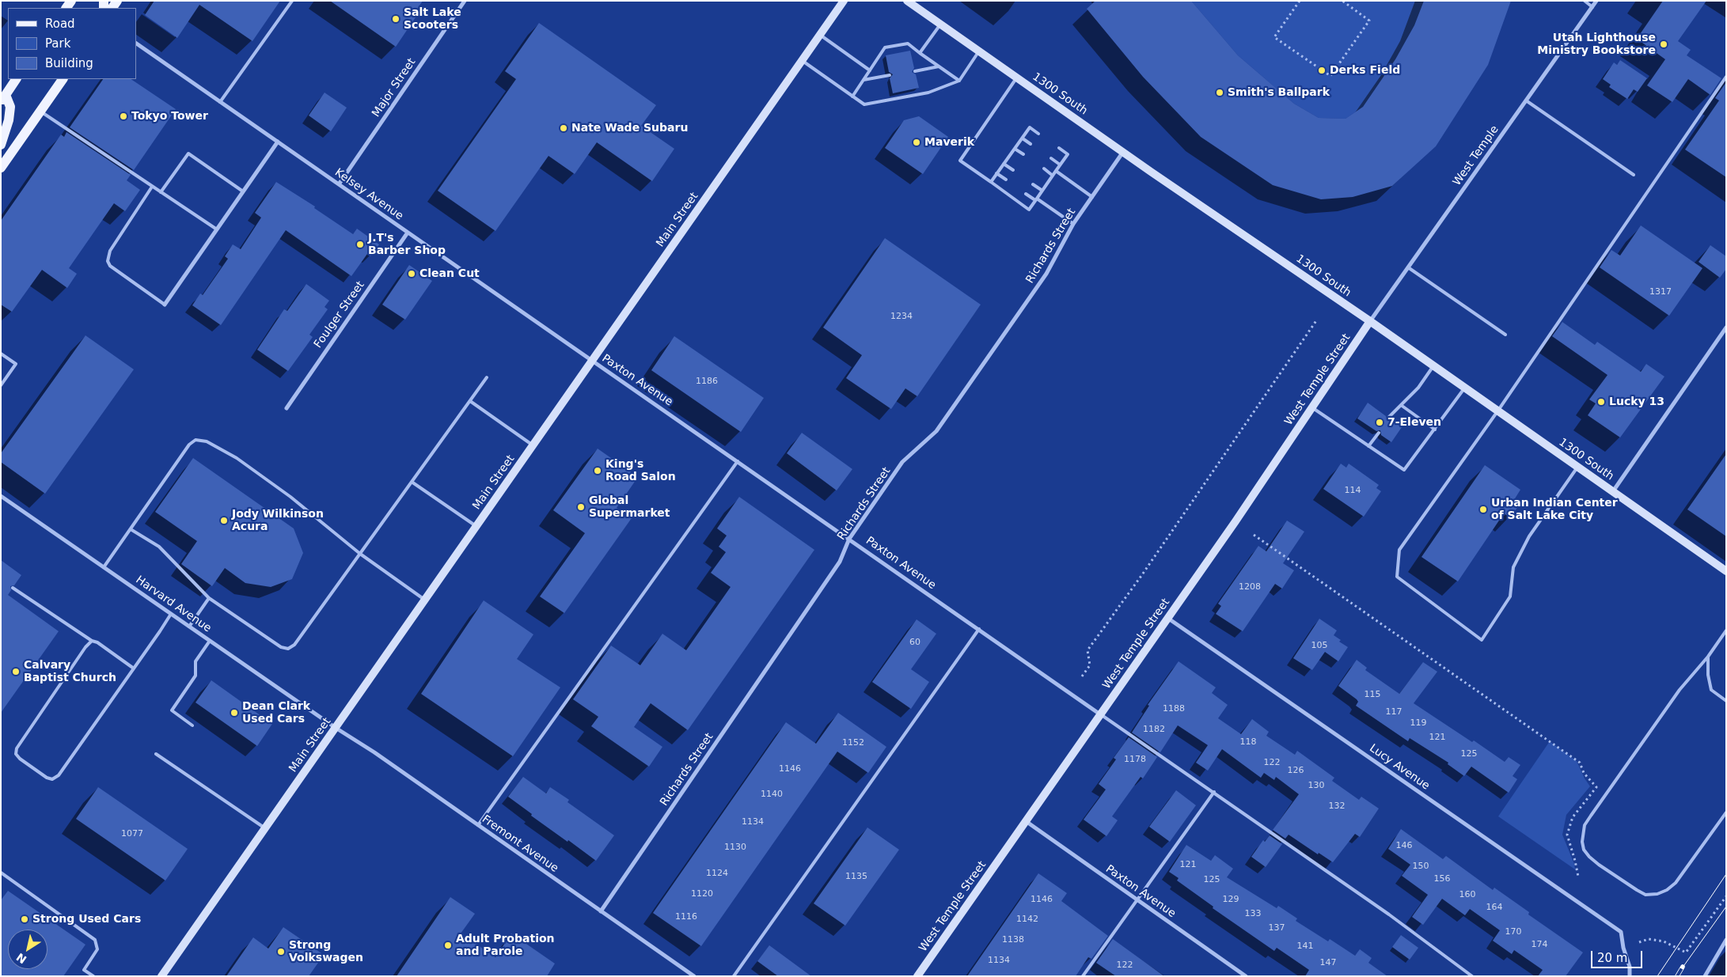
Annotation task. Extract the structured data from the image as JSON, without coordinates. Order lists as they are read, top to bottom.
{
  "streets": {
    "street": [
      "Major Street",
      "1300 South",
      "West Temple",
      "Kelsey Avenue",
      "Main Street",
      "Richards Street",
      "Foulger Street",
      "West Temple Street",
      "Paxton Avenue",
      "Harvard Avenue",
      "Lucy Avenue",
      "Fremont Avenue"
    ]
  },
  "crossings": [
    ["Major Street", "Kelsey Avenue"],
    ["1300 South", "West Temple"],
    ["1300 South", "Richards Street"],
    ["1300 South", "West Temple Street"],
    ["West Temple", "West Temple Street"],
    ["Kelsey Avenue", "Main Street"],
    ["Kelsey Avenue", "Foulger Street"],
    ["Kelsey Avenue", "Paxton Avenue"],
    ["Main Street", "Paxton Avenue"],
    ["Main Street", "Harvard Avenue"],
    ["Main Street", "Fremont Avenue"],
    ["Richards Street", "Paxton Avenue"],
    ["Richards Street", "Fremont Avenue"],
    ["West Temple Street", "Paxton Avenue"],
    ["West Temple Street", "Lucy Avenue"],
    ["Harvard Avenue", "Fremont Avenue"]
  ],
  "places": [
    "Salt Lake Scooters",
    "Utah Lighthouse Ministry Bookstore",
    "Derks Field",
    "Smith's Ballpark",
    "Tokyo Tower",
    "Nate Wade Subaru",
    "Maverik",
    "J.T's Barber Shop",
    "Clean Cut",
    "Lucky 13",
    "7-Eleven",
    "King's Road Salon",
    "Global Supermarket",
    "Urban Indian Center of Salt Lake City",
    "Jody Wilkinson Acura",
    "Calvary Baptist Church",
    "Dean Clark Used Cars",
    "Strong Used Cars",
    "Adult Probation and Parole",
    "Strong Volkswagen"
  ],
  "house_numbers": [
    "1317",
    "1234",
    "1186",
    "114",
    "1208",
    "60",
    "105",
    "115",
    "1188",
    "117",
    "119",
    "1182",
    "121",
    "118",
    "1152",
    "125",
    "1178",
    "122",
    "1146",
    "126",
    "130",
    "1140",
    "132",
    "1134",
    "1077",
    "146",
    "1130",
    "121",
    "150",
    "1124",
    "1135",
    "156",
    "125",
    "1120",
    "160",
    "1146",
    "129",
    "164",
    "133",
    "1116",
    "1142",
    "137",
    "170",
    "1138",
    "174",
    "141",
    "1134",
    "147",
    "122"
  ],
  "legend": ["Road", "Park", "Building"],
  "scale_bar": "20 m",
  "north": "bottom left"
}
